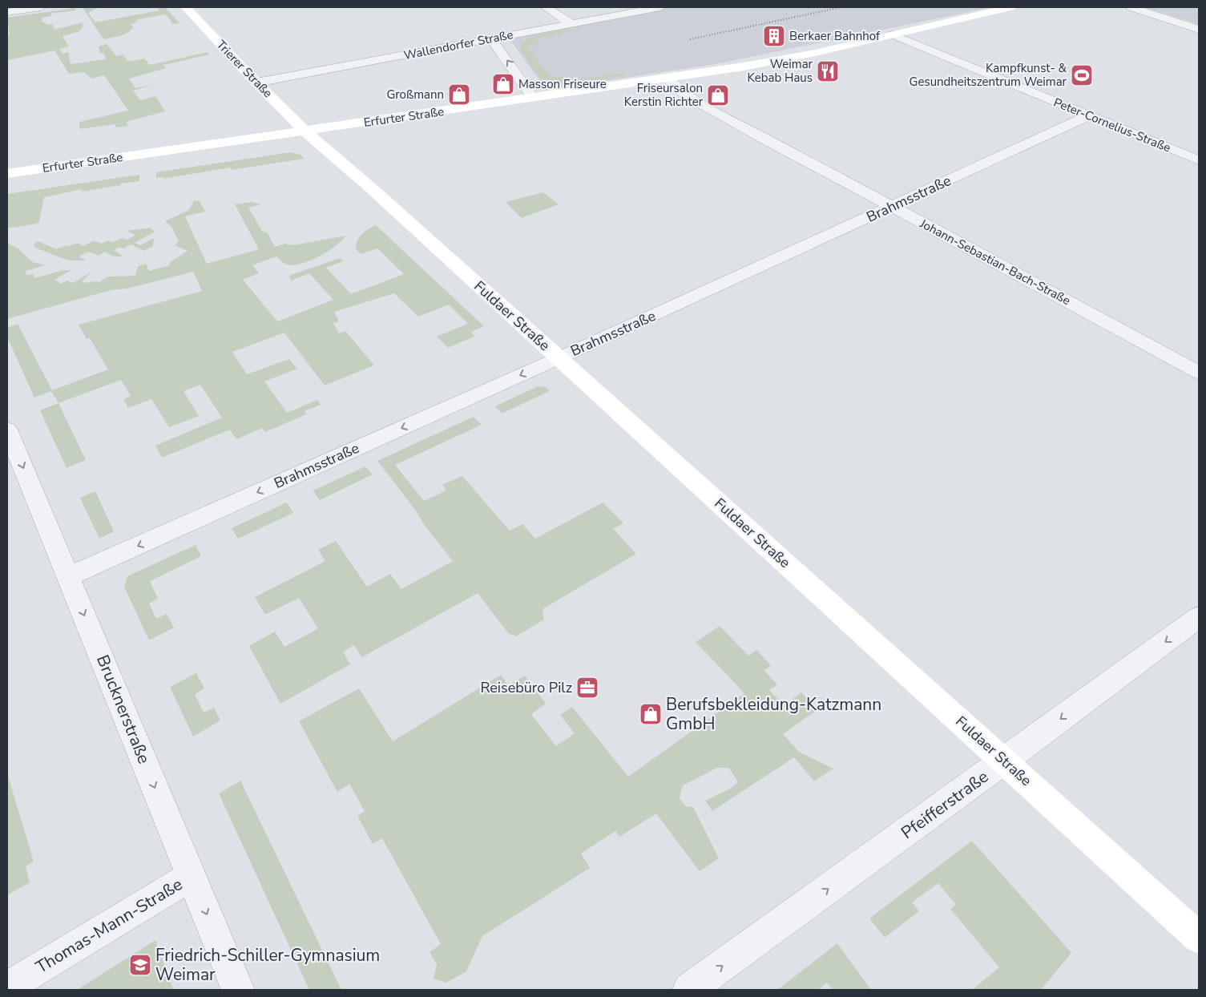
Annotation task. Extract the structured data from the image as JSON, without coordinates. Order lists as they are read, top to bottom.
{
  "streets": {
    "street": [
      "Wallendorfer Straße",
      "Trierer Straße",
      "Erfurter Straße",
      "Peter-Cornelius-Straße",
      "Brahmsstraße",
      "Johann-Sebastian-Bach-Straße",
      "Fuldaer Straße",
      "Brucknerstraße",
      "Pfeifferstraße",
      "Thomas-Mann-Straße"
    ]
  },
  "crossings": [
    ["Wallendorfer Straße", "Trierer Straße"],
    ["Trierer Straße", "Erfurter Straße"],
    ["Trierer Straße", "Fuldaer Straße"],
    ["Erfurter Straße", "Peter-Cornelius-Straße"],
    ["Erfurter Straße", "Johann-Sebastian-Bach-Straße"],
    ["Erfurter Straße", "Fuldaer Straße"],
    ["Peter-Cornelius-Straße", "Brahmsstraße"],
    ["Brahmsstraße", "Johann-Sebastian-Bach-Straße"],
    ["Brahmsstraße", "Fuldaer Straße"],
    ["Brahmsstraße", "Brucknerstraße"],
    ["Fuldaer Straße", "Pfeifferstraße"],
    ["Brucknerstraße", "Thomas-Mann-Straße"]
  ],
  "one_way": ["Brahmsstraße", "Brucknerstraße"],
  "places": {
    "building": ["Berkaer Bahnhof"],
    "restaurant": ["Weimar Kebab Haus"],
    "sports": ["Kampfkunst- & Gesundheitszentrum Weimar"],
    "shop": [
      "Masson Friseure",
      "Großmann",
      "Friseursalon Kerstin Richter",
      "Berufsbekleidung-Katzmann GmbH"
    ],
    "office": ["Reisebüro Pilz"],
    "school or university": ["Friedrich-Schiller-Gymnasium Weimar"]
  }
}
